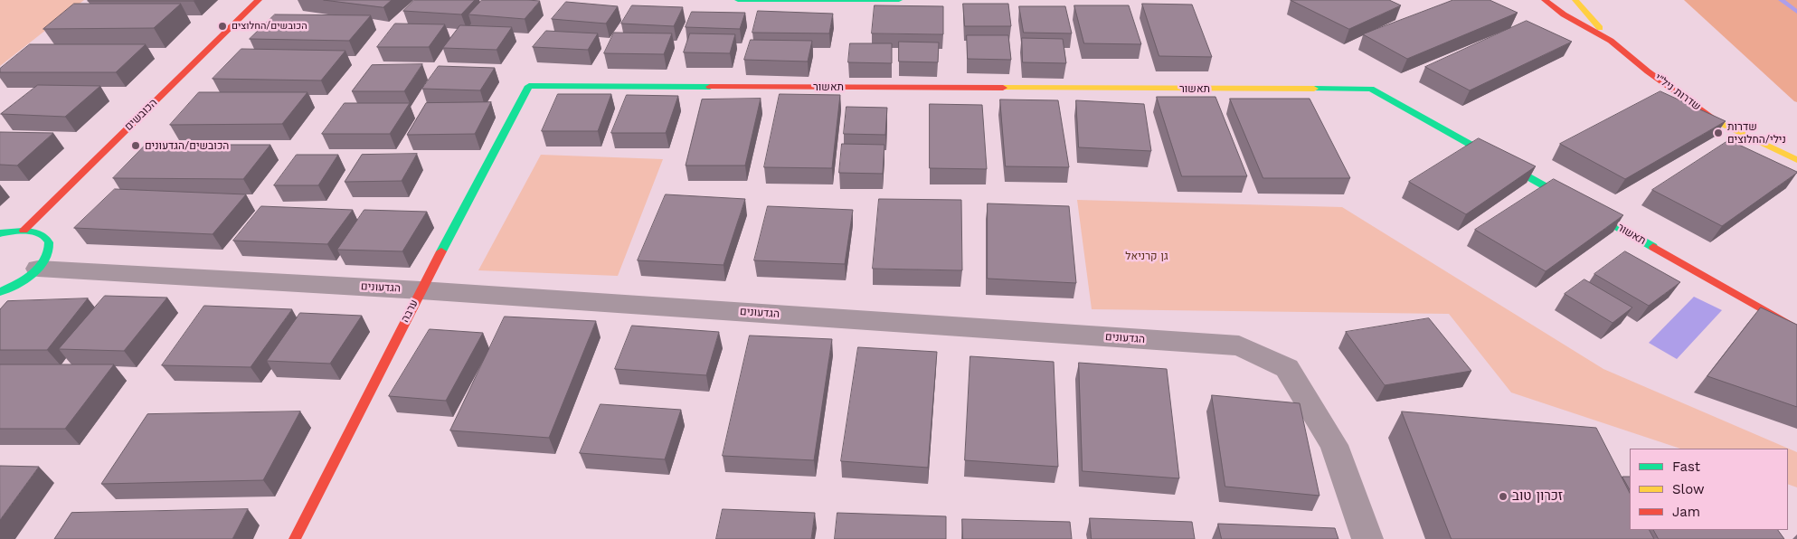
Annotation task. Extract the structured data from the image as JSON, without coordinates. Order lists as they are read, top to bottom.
{
  "streets": {
    "street": [
      "תאשור",
      "שדרות ניל\"י",
      "הכובשים",
      "הגדעונים",
      "ערבה"
    ]
  },
  "crossings": [
    ["תאשור", "ערבה"],
    ["הגדעונים", "ערבה"]
  ],
  "parks": ["גן קרניאל"],
  "places": [
    "הכובשים/החלוצים",
    "שדרות נילי/החלוצים",
    "הכובשים/הגדעונים",
    "זכרון טוב"
  ],
  "legend": ["Fast", "Slow", "Jam"]
}
